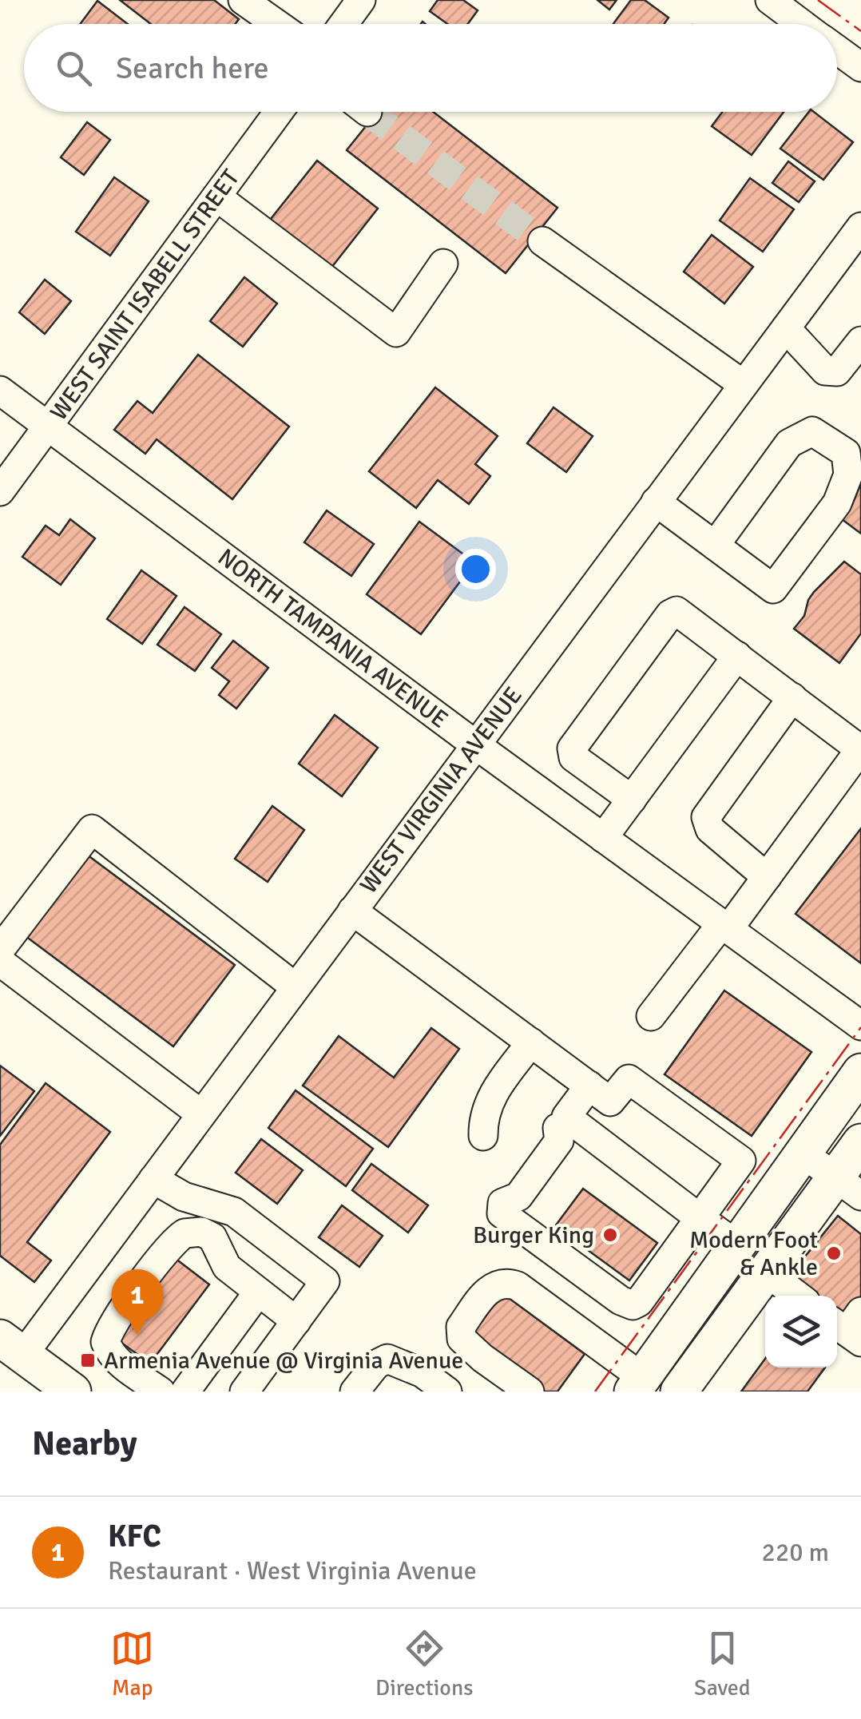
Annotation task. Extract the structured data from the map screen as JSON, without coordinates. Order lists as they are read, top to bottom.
{
  "streets": {
    "street": ["WEST SAINT ISABELL STREET", "NORTH TAMPANIA AVENUE", "WEST VIRGINIA AVENUE"]
  },
  "crossings": [
    ["WEST SAINT ISABELL STREET", "NORTH TAMPANIA AVENUE"],
    ["NORTH TAMPANIA AVENUE", "WEST VIRGINIA AVENUE"]
  ],
  "places": {
    "other": ["Burger King", "Modern Foot & Ankle"],
    "transit": ["Armenia Avenue @ Virginia Avenue"]
  },
  "page": {
    "search": "Search here",
    "pins": "1",
    "heading": "Nearby",
    "list": [
      {
        "mark": "1",
        "name": "KFC",
        "note": "Restaurant · West Virginia Avenue",
        "value": "220 m"
      }
    ],
    "nav": ["Map", "Directions", "Saved"]
  }
}
